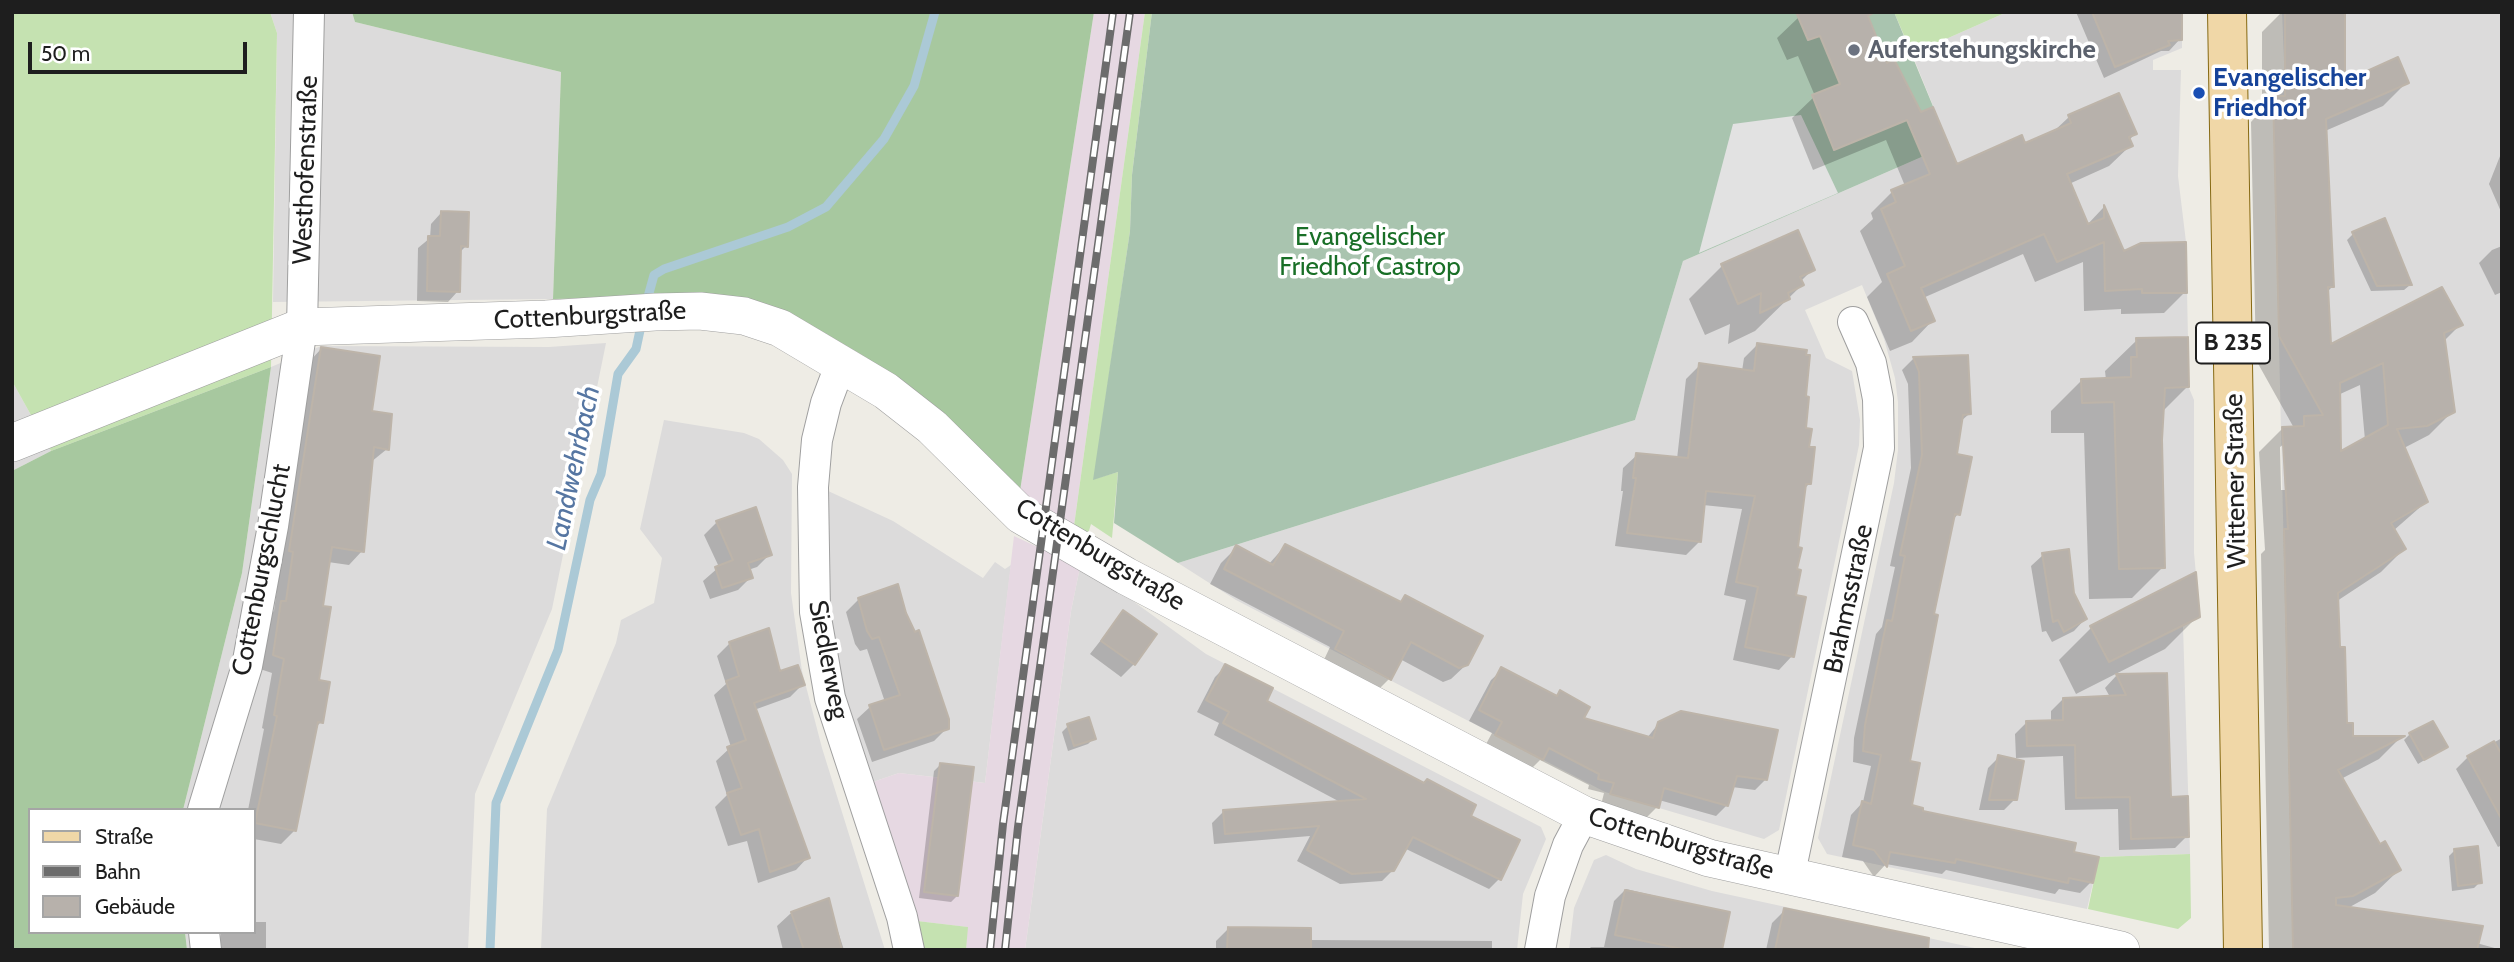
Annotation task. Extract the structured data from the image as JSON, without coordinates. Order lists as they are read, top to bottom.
{
  "streets": {
    "main road": ["B 235", "Wittener Straße"],
    "street": [
      "Westhofenstraße",
      "Cottenburgstraße",
      "Cottenburgschlucht",
      "Brahmsstraße",
      "Siedlerweg"
    ]
  },
  "crossings": [
    ["Westhofenstraße", "Cottenburgstraße"],
    ["Westhofenstraße", "Cottenburgschlucht"],
    ["Cottenburgstraße", "Cottenburgschlucht"],
    ["Cottenburgstraße", "Brahmsstraße"],
    ["Cottenburgstraße", "Siedlerweg"]
  ],
  "water": ["Landwehrbach"],
  "parks": ["Evangelischer Friedhof Castrop"],
  "places": ["Auferstehungskirche", "Evangelischer Friedhof"],
  "legend": ["Straße", "Bahn", "Gebäude"],
  "scale_bar": "50 m"
}
